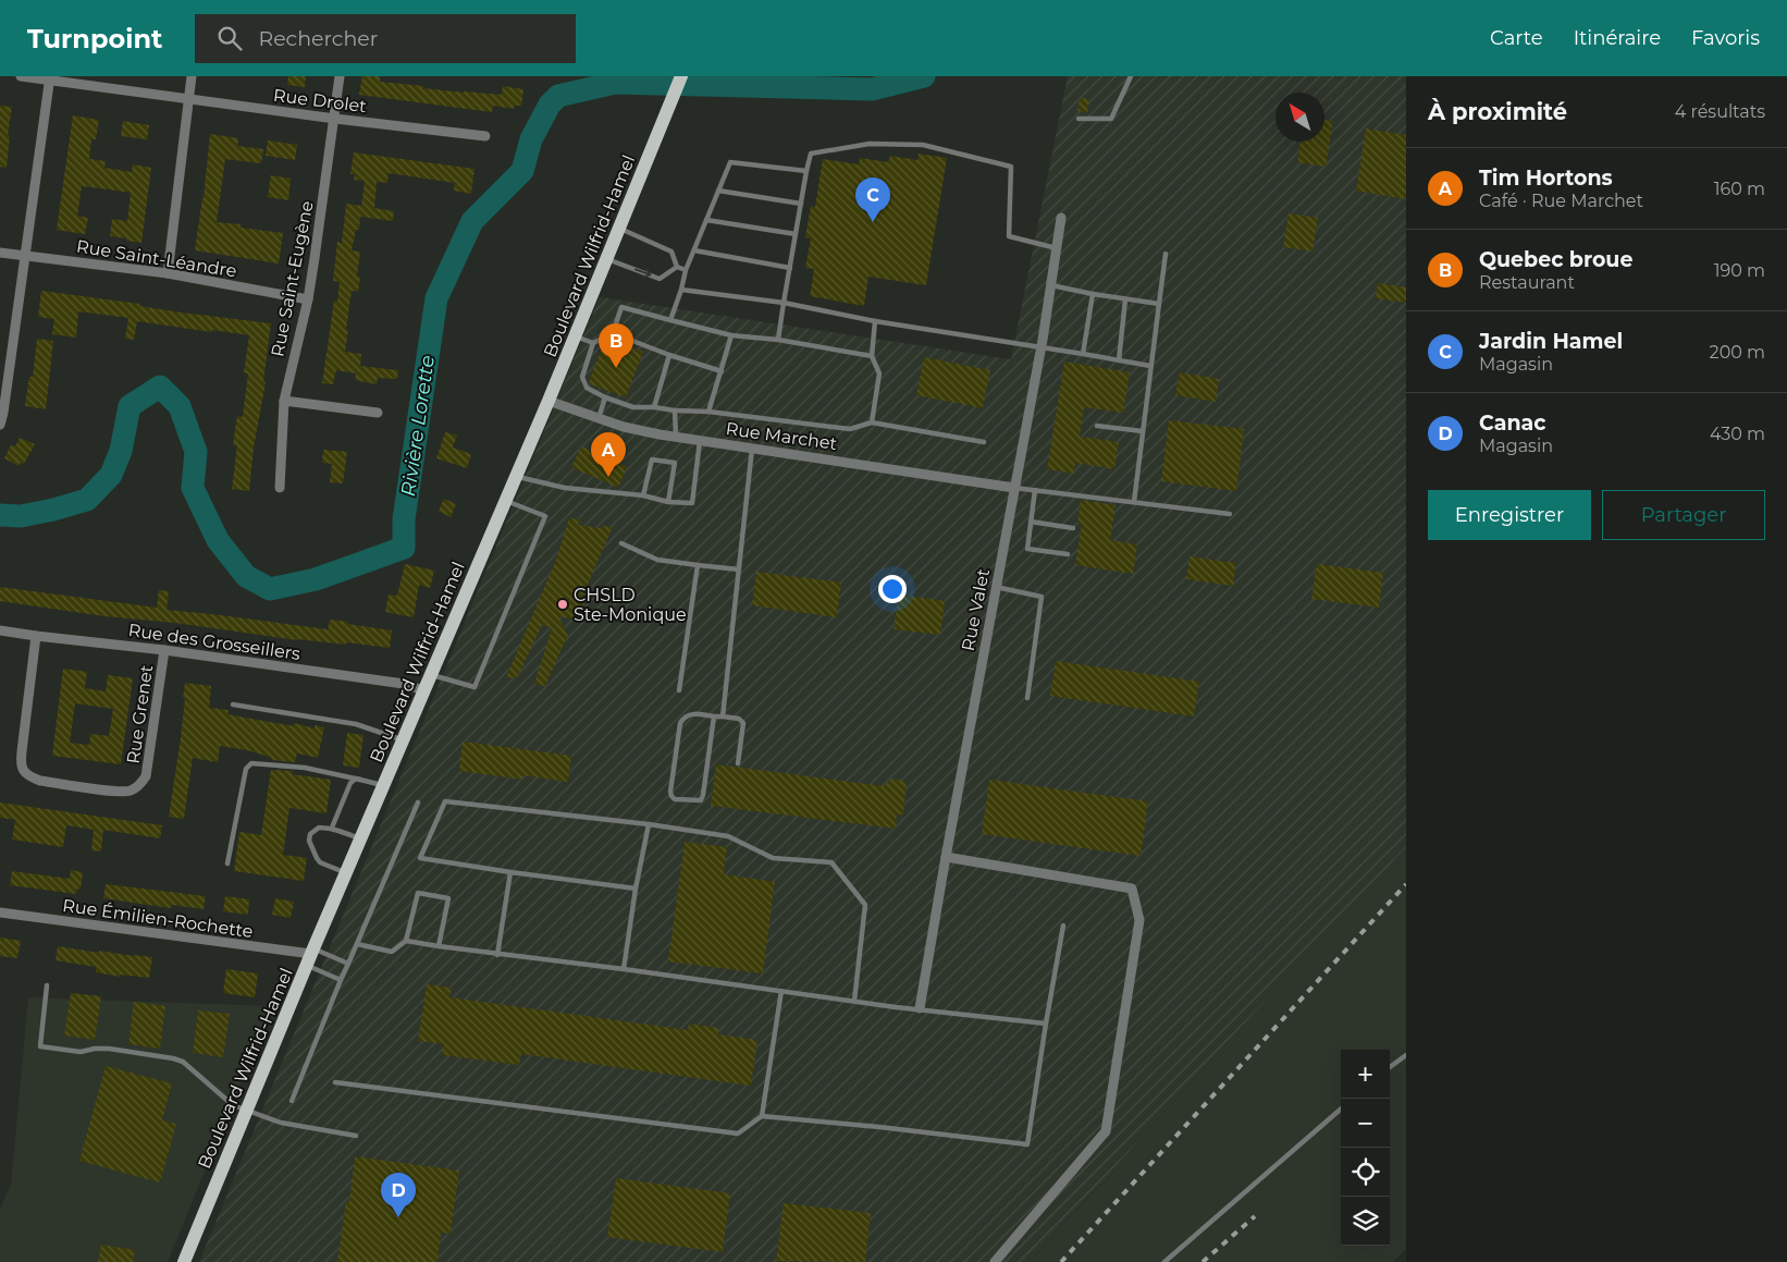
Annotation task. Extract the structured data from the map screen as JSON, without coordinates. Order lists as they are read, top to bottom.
{
  "streets": {
    "main road": ["Boulevard Wilfrid-Hamel"],
    "street": [
      "Rue Drolet",
      "Rue Saint-Léandre",
      "Rue Saint-Eugène",
      "Rue Marchet",
      "Rue Valet",
      "Rue des Grosseillers",
      "Rue Grenet",
      "Rue Émilien-Rochette"
    ]
  },
  "crossings": [
    ["Rue Drolet", "Rue Saint-Eugène"],
    ["Boulevard Wilfrid-Hamel", "Rue Marchet"],
    ["Boulevard Wilfrid-Hamel", "Rue des Grosseillers"],
    ["Boulevard Wilfrid-Hamel", "Rue Émilien-Rochette"],
    ["Rue Saint-Léandre", "Rue Saint-Eugène"],
    ["Rue Marchet", "Rue Valet"],
    ["Rue des Grosseillers", "Rue Grenet"]
  ],
  "water": ["Rivière Lorette"],
  "places": ["CHSLD Ste-Monique"],
  "north": "top left",
  "page": {
    "header": "Turnpoint",
    "search": "Rechercher",
    "nav": ["Carte", "Itinéraire", "Favoris"],
    "heading": ["À proximité", "4 résultats"],
    "list": [
      {
        "mark": "A",
        "name": "Tim Hortons",
        "note": "Café · Rue Marchet",
        "value": "160 m"
      },
      {
        "mark": "B",
        "name": "Quebec broue",
        "note": "Restaurant",
        "value": "190 m"
      },
      {
        "mark": "C",
        "name": "Jardin Hamel",
        "note": "Magasin",
        "value": "200 m"
      },
      {
        "mark": "D",
        "name": "Canac",
        "note": "Magasin",
        "value": "430 m"
      }
    ],
    "pins": [
      "C",
      "B",
      "A",
      "D"
    ],
    "buttons": ["Enregistrer", "Partager"],
    "map_buttons": ["+", "−"]
  }
}
